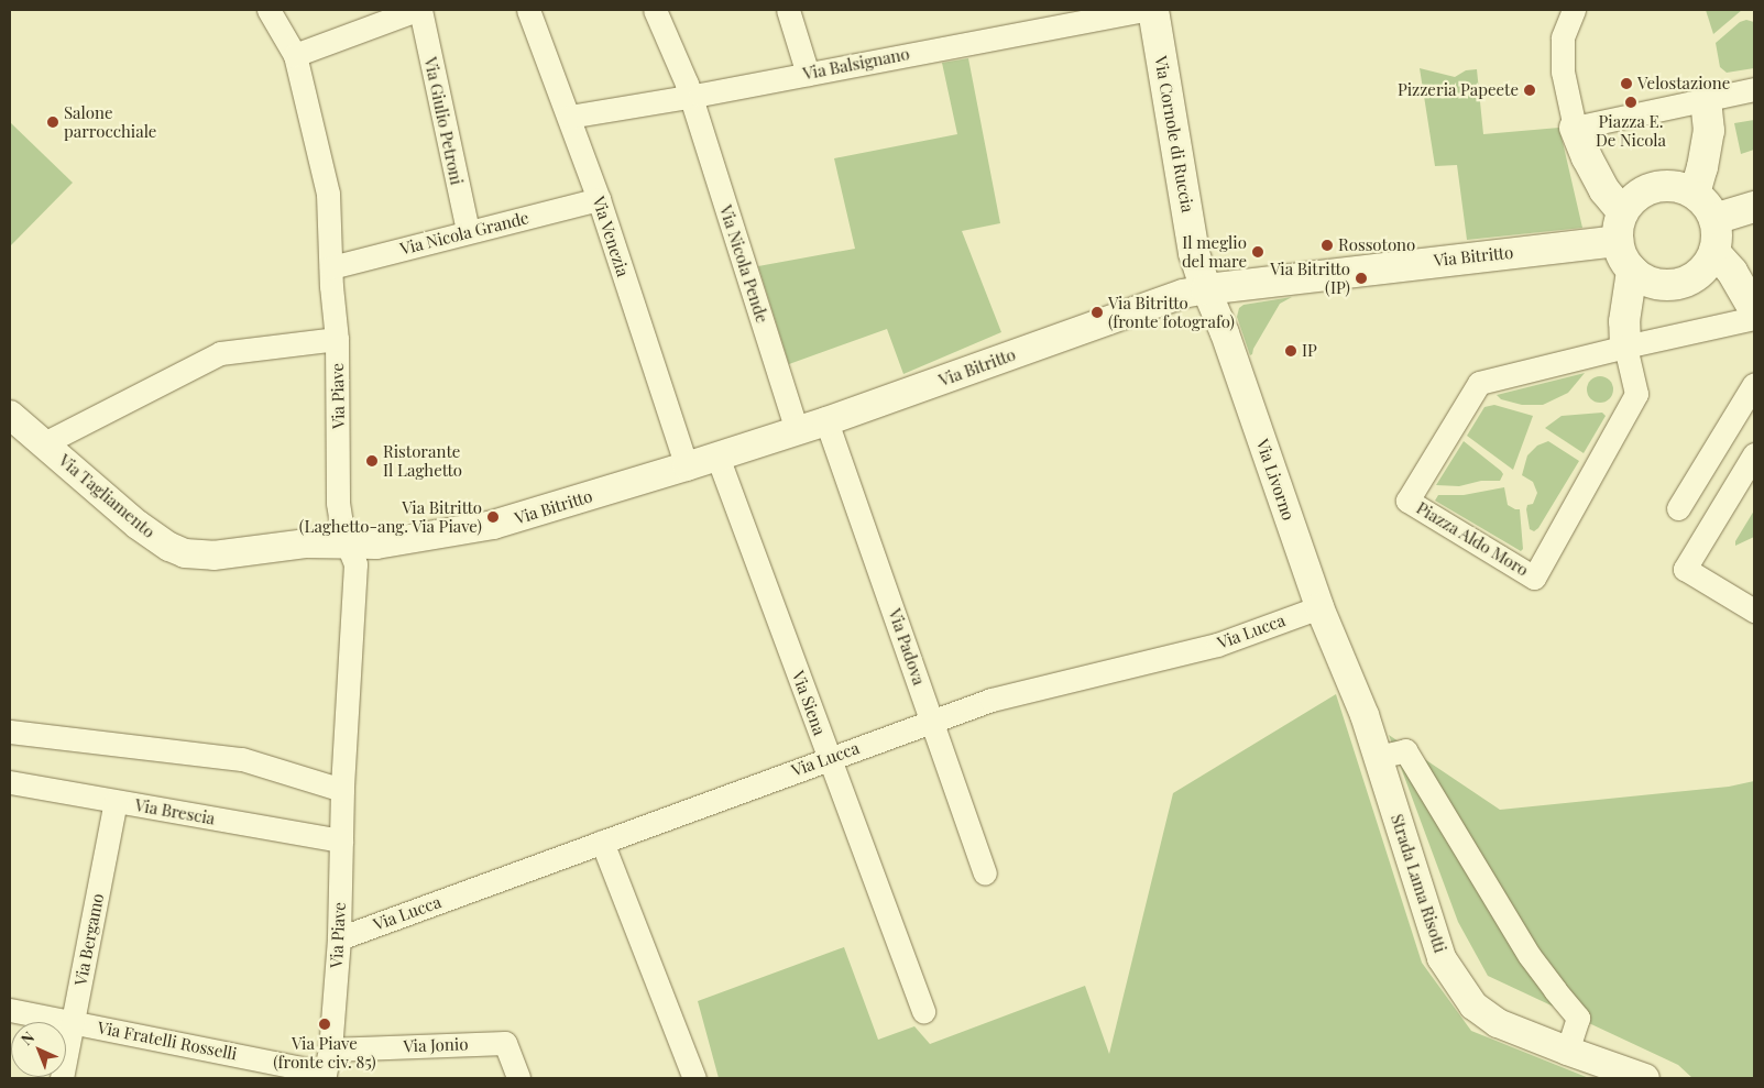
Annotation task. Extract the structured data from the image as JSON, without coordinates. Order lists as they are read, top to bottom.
{
  "streets": {
    "main road": ["Via Cornole di Ruccia", "Via Bitritto"],
    "street": [
      "Via Balsignano",
      "Via Giulio Petroni",
      "Via Nicola Grande",
      "Via Venezia",
      "Via Nicola Pende",
      "Via Piave",
      "Via Livorno",
      "Via Tagliamento",
      "Piazza Aldo Moro",
      "Via Lucca",
      "Via Padova",
      "Via Siena",
      "Via Brescia",
      "Strada Lama Risotti",
      "Via Bergamo",
      "Via Fratelli Rosselli",
      "Via Jonio"
    ]
  },
  "crossings": [
    ["Via Balsignano", "Via Venezia"],
    ["Via Balsignano", "Via Nicola Pende"],
    ["Via Giulio Petroni", "Via Nicola Grande"],
    ["Via Cornole di Ruccia", "Via Bitritto"],
    ["Via Cornole di Ruccia", "Via Livorno"],
    ["Via Nicola Grande", "Via Venezia"],
    ["Via Nicola Grande", "Via Piave"],
    ["Via Venezia", "Via Bitritto"],
    ["Via Bitritto", "Via Nicola Pende"],
    ["Via Bitritto", "Via Piave"],
    ["Via Bitritto", "Via Livorno"],
    ["Via Bitritto", "Via Tagliamento"],
    ["Via Bitritto", "Via Padova"],
    ["Via Bitritto", "Via Siena"],
    ["Via Piave", "Via Tagliamento"],
    ["Via Piave", "Via Lucca"],
    ["Via Piave", "Via Brescia"],
    ["Via Piave", "Via Fratelli Rosselli"],
    ["Via Piave", "Via Jonio"],
    ["Via Livorno", "Via Lucca"],
    ["Via Livorno", "Strada Lama Risotti"],
    ["Via Lucca", "Via Padova"],
    ["Via Lucca", "Via Siena"],
    ["Via Brescia", "Via Bergamo"],
    ["Via Bergamo", "Via Fratelli Rosselli"]
  ],
  "places": [
    "Velostazione",
    "Pizzeria Papeete",
    "Piazza E. De Nicola",
    "Salone parrocchiale",
    "Rossotono",
    "Il meglio del mare",
    "Via Bitritto (IP)",
    "Via Bitritto (fronte fotografo)",
    "IP",
    "Ristorante Il Laghetto",
    "Via Bitritto (Laghetto-ang. Via Piave)",
    "Via Piave (fronte civ. 85)"
  ],
  "north": "top left"
}
